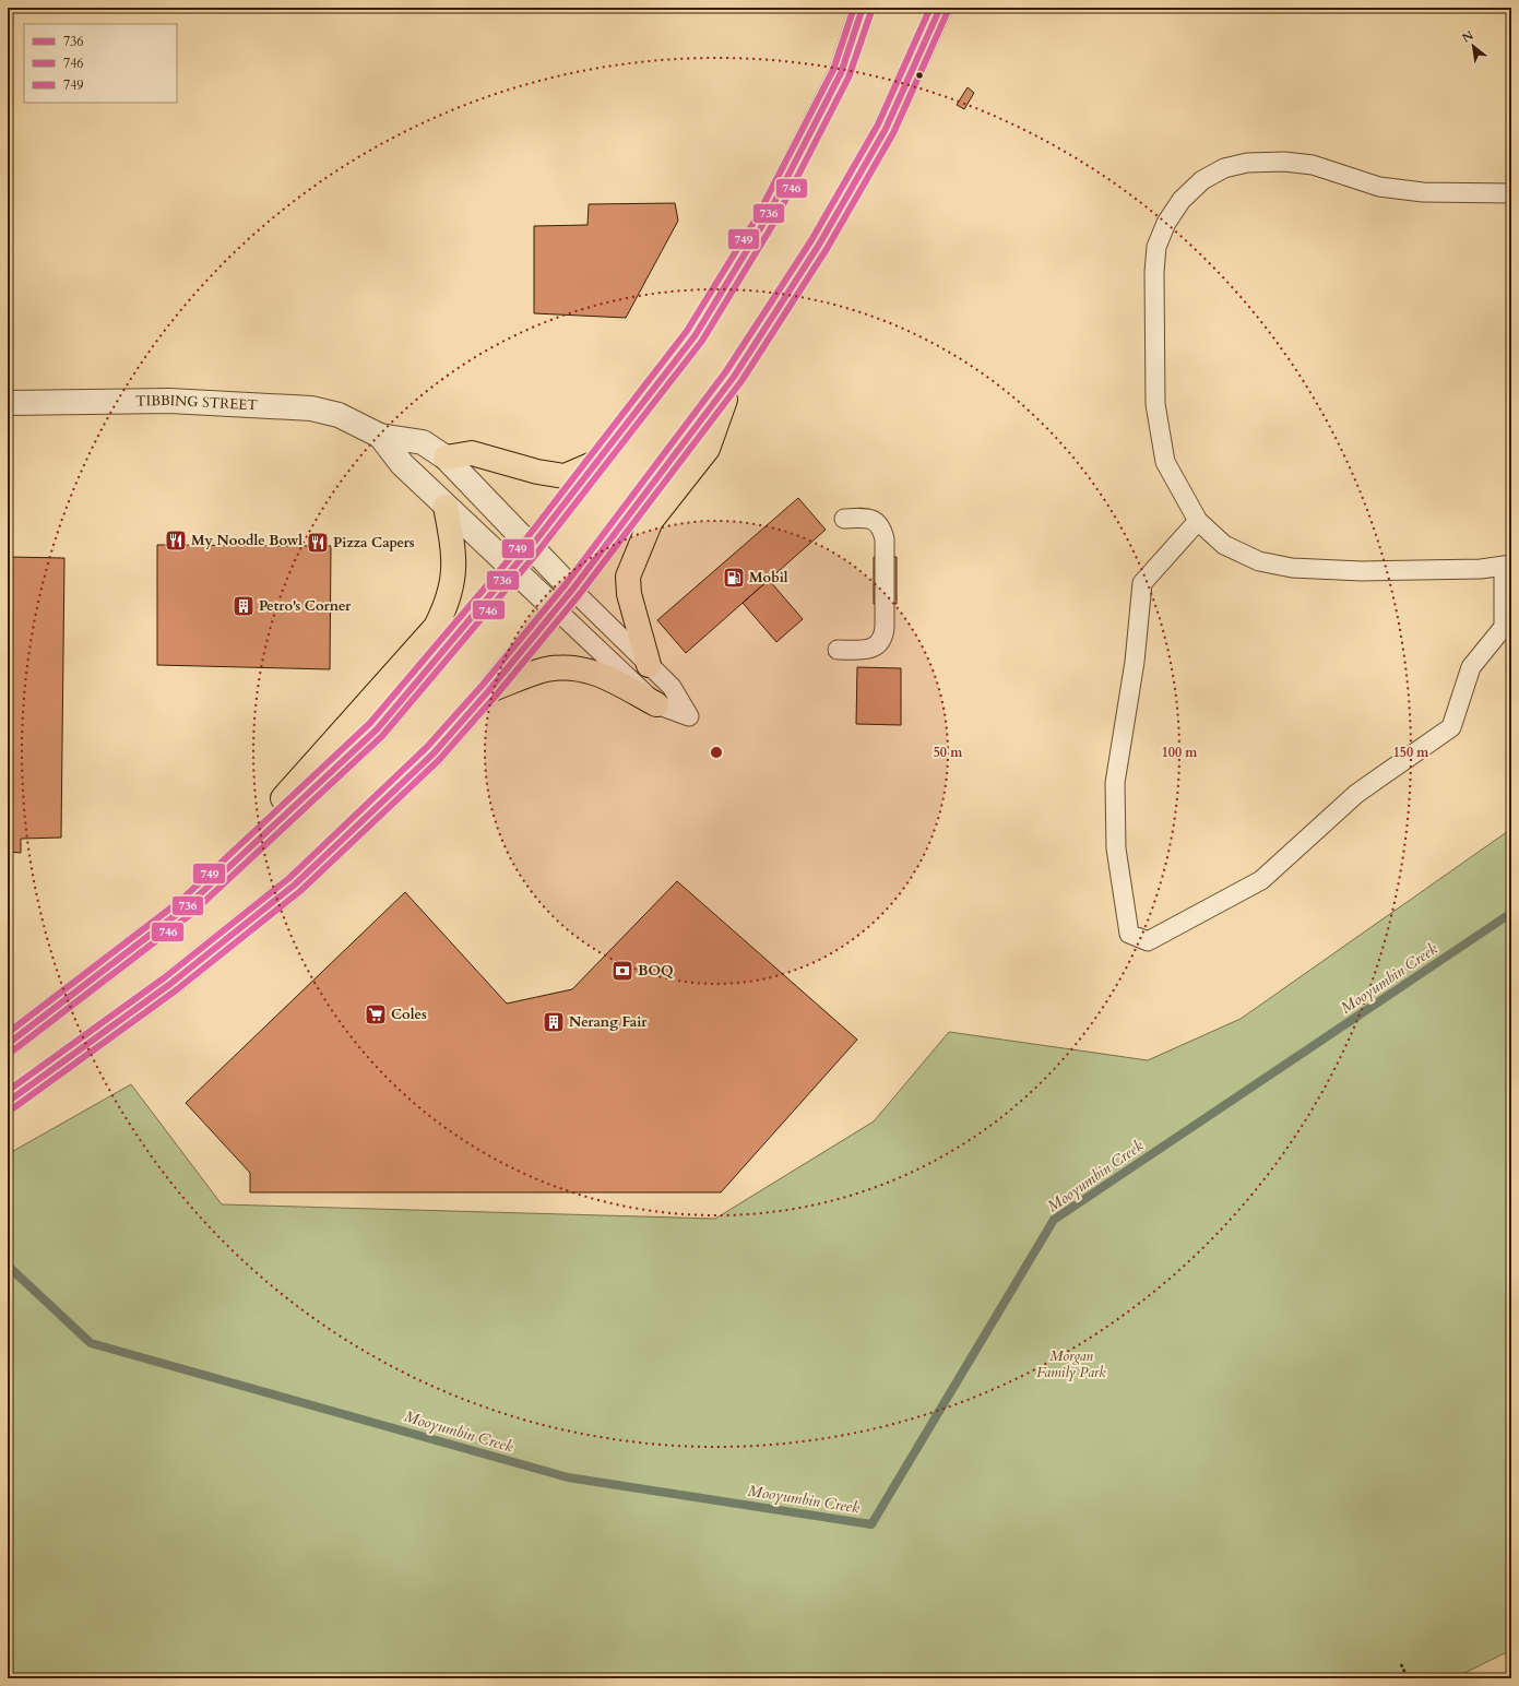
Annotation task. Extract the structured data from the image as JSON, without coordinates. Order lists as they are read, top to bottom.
{
  "streets": {
    "street": ["TIBBING STREET"]
  },
  "water": ["Mooyumbin Creek"],
  "parks": ["Morgan Family Park"],
  "places": {
    "restaurant": ["My Noodle Bowl", "Pizza Capers"],
    "fuel station": ["Mobil"],
    "building": ["Petro's Corner", "Nerang Fair"],
    "bank": ["BOQ"],
    "supermarket": ["Coles"]
  },
  "lines": ["transit line 736", "transit line 749", "transit line 746"],
  "legend": ["736", "746", "749"],
  "north": "top left",
  "rings": ["50 m", "100 m", "150 m"]
}
